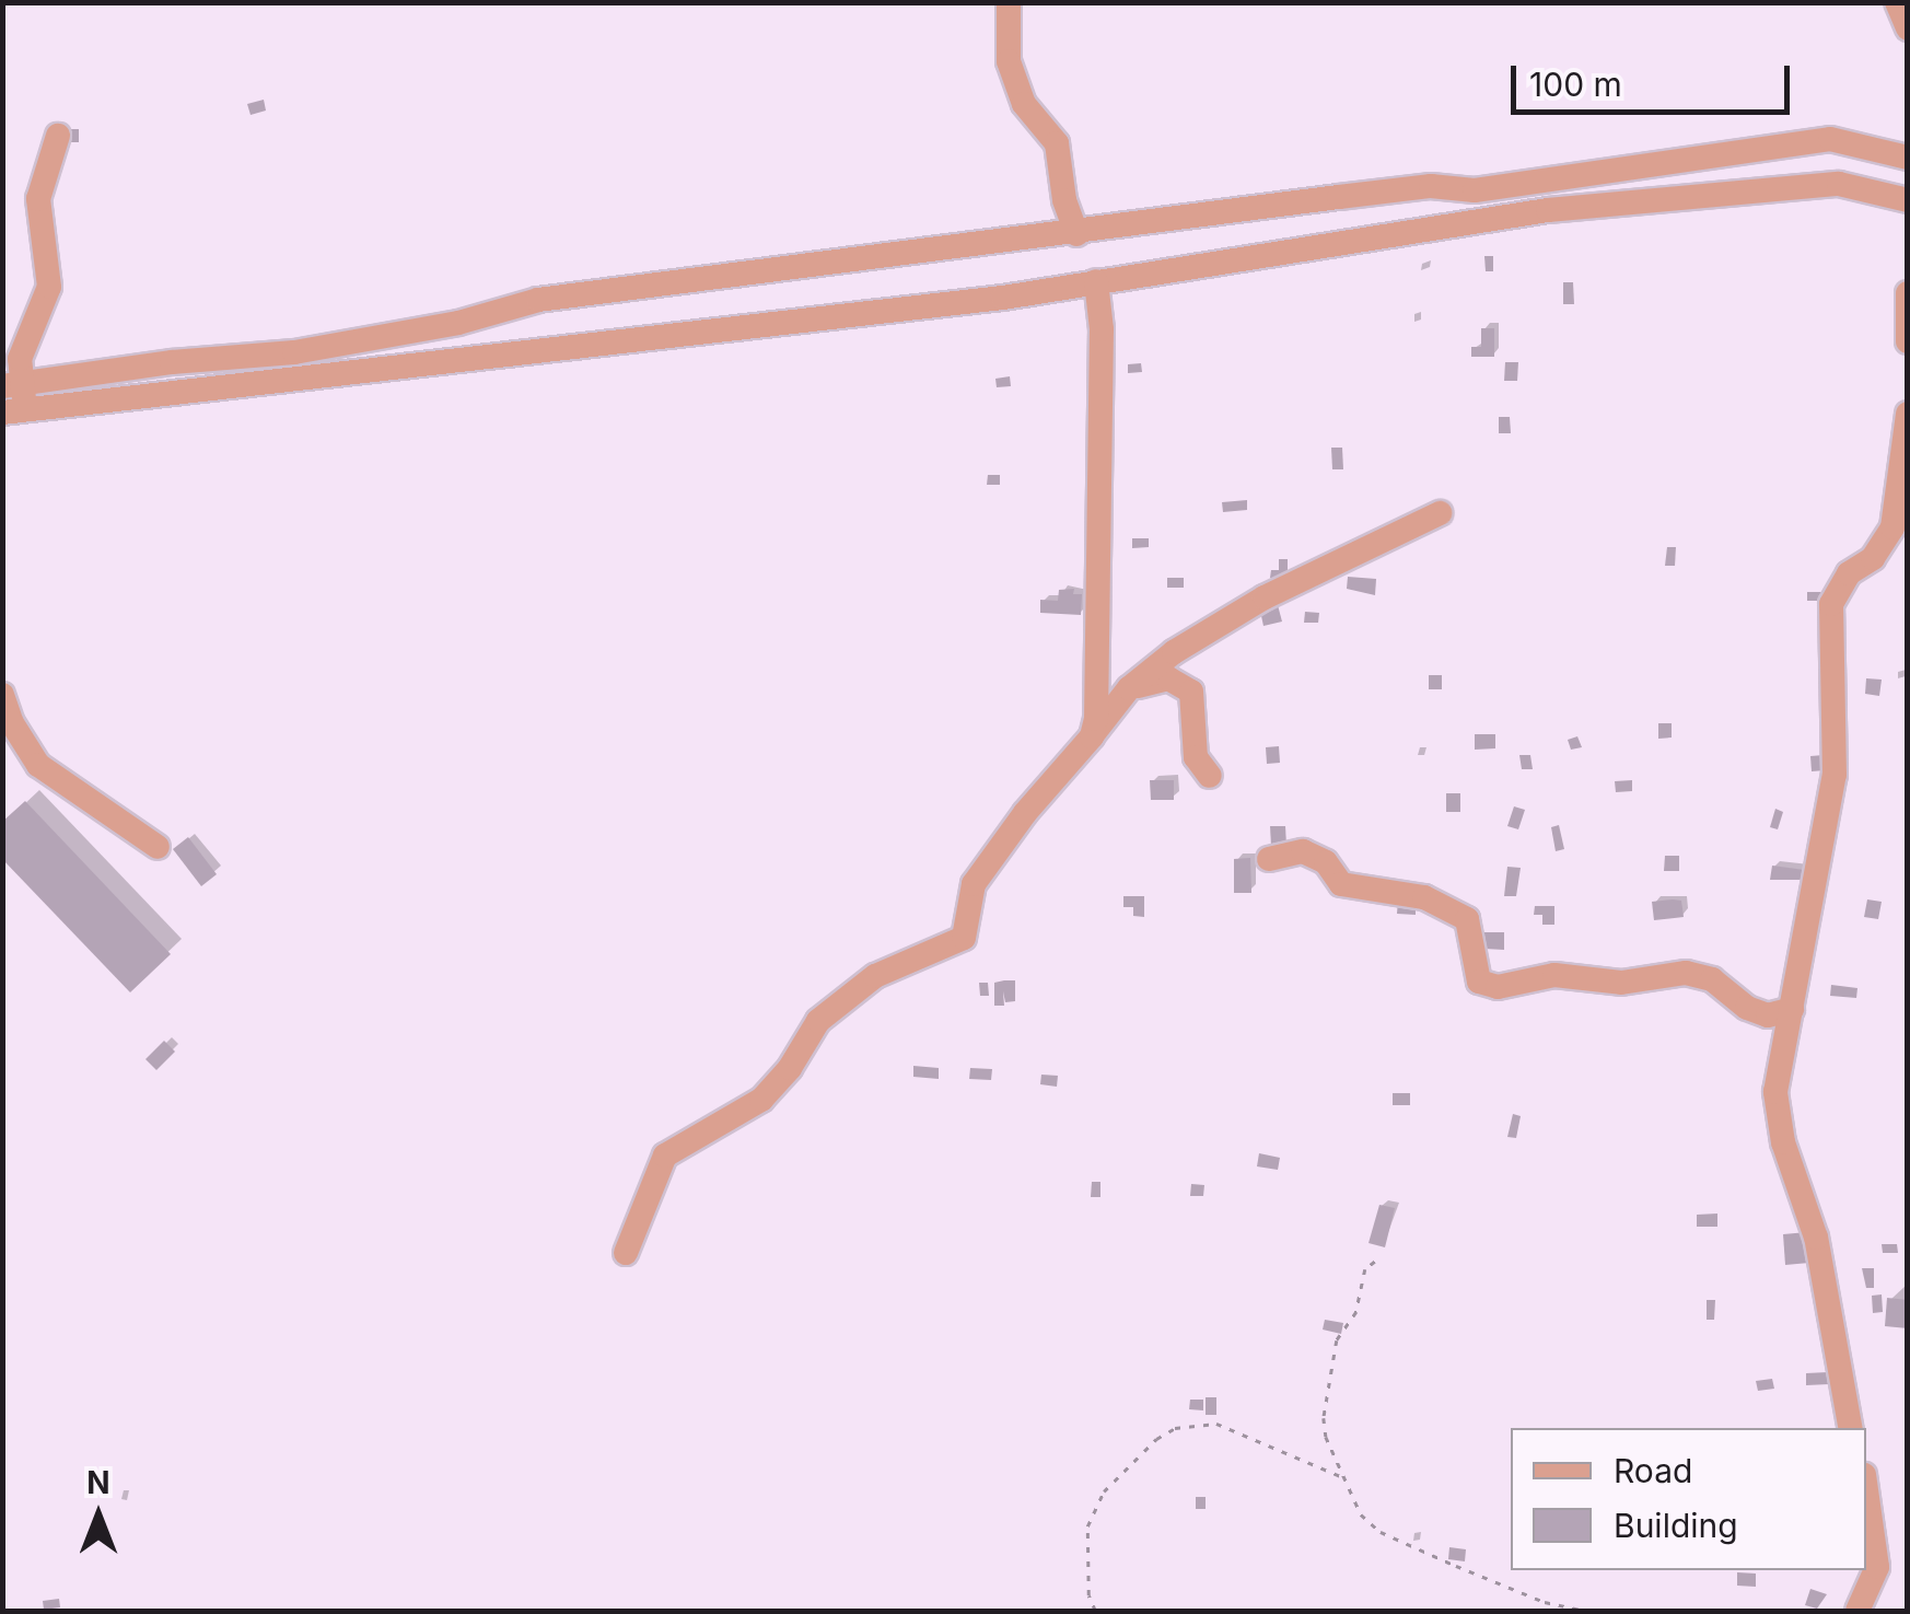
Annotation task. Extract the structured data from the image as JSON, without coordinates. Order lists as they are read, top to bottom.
{
  "legend": ["Road", "Building"],
  "scale_bar": "100 m",
  "north": "top"
}
